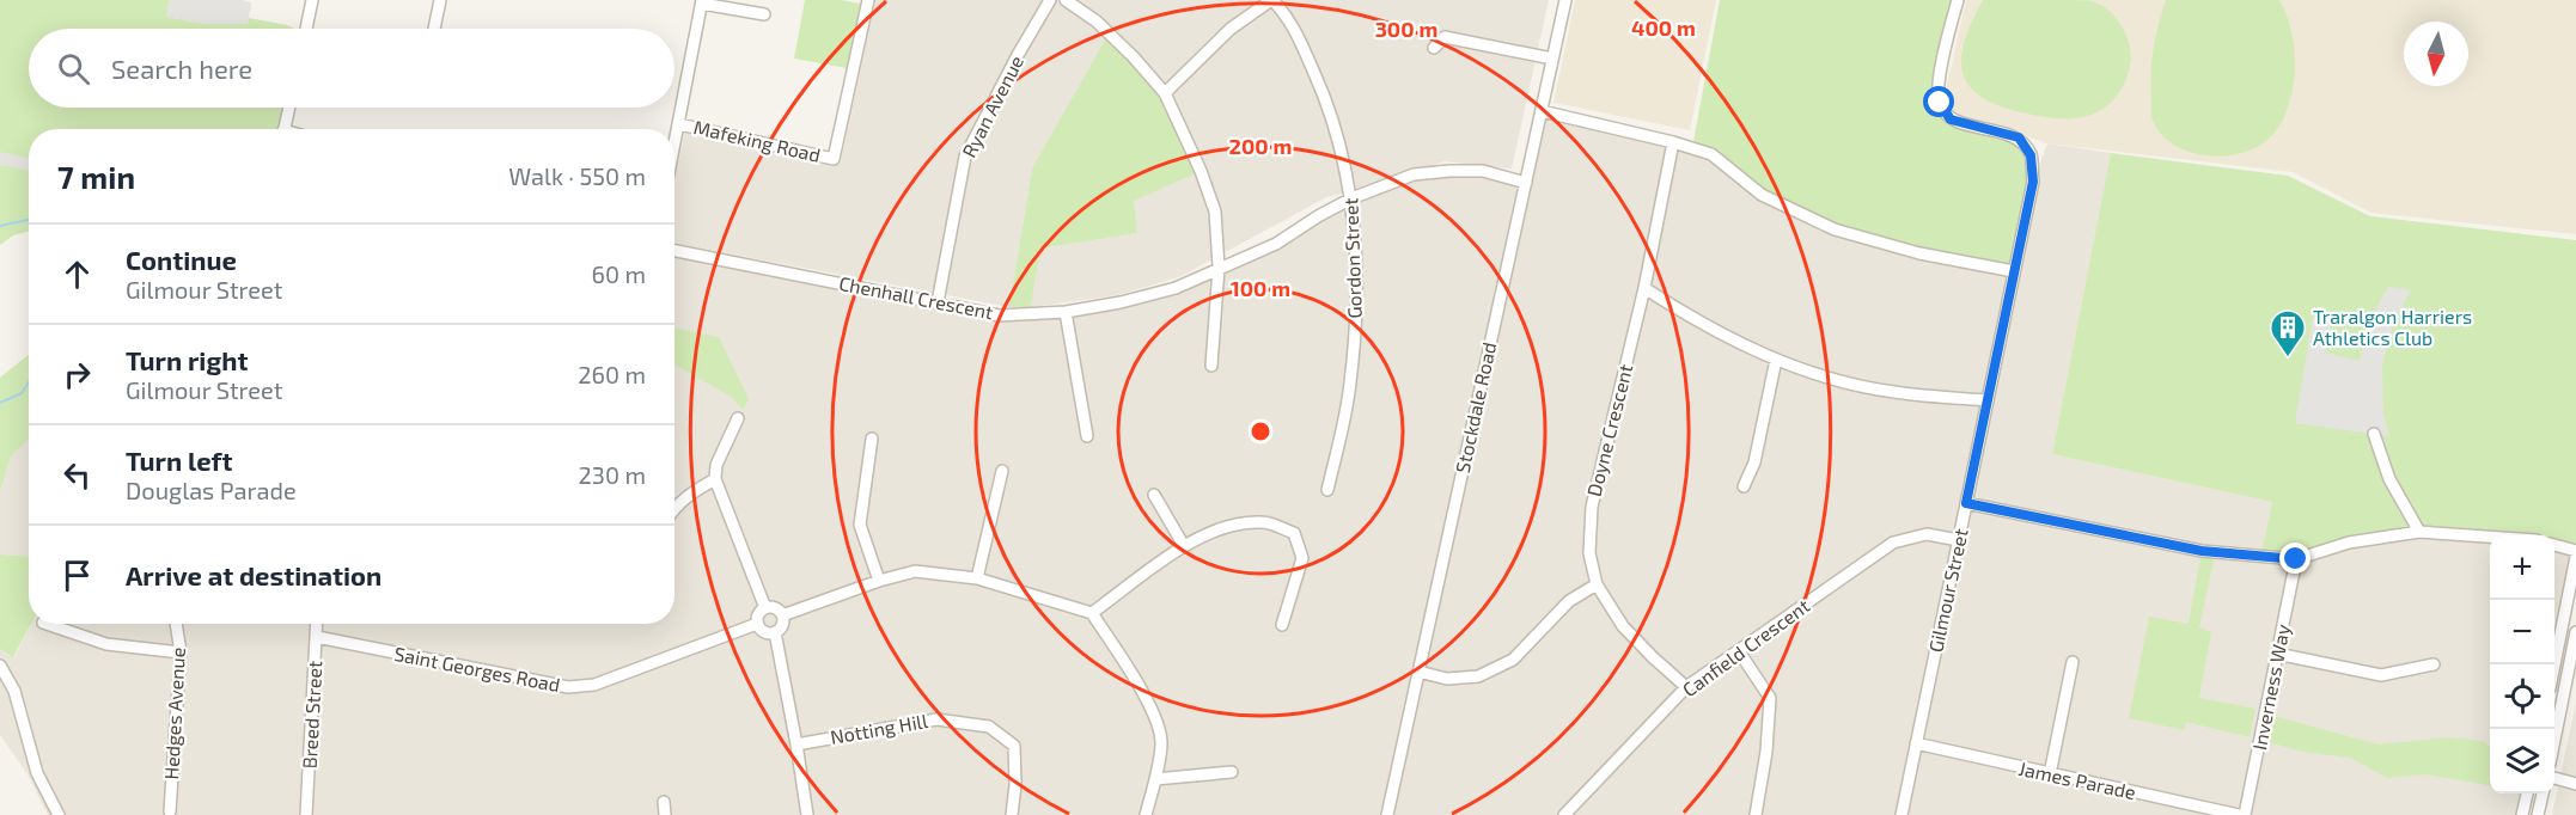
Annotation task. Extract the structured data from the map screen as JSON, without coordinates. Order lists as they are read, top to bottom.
{
  "streets": {
    "street": [
      "Ryan Avenue",
      "Mafeking Road",
      "Gordon Street",
      "Chenhall Crescent",
      "Stockdale Road",
      "Doyne Crescent",
      "Gilmour Street",
      "Canfield Crescent",
      "Saint Georges Road",
      "Inverness Way",
      "Hedges Avenue",
      "Breed Street",
      "Notting Hill",
      "James Parade"
    ]
  },
  "crossings": [
    ["Ryan Avenue", "Chenhall Crescent"],
    ["Gordon Street", "Chenhall Crescent"],
    ["Chenhall Crescent", "Stockdale Road"],
    ["Doyne Crescent", "Canfield Crescent"],
    ["Gilmour Street", "Canfield Crescent"],
    ["Gilmour Street", "James Parade"],
    ["Saint Georges Road", "Breed Street"]
  ],
  "places": {
    "building": ["Traralgon Harriers Athletics Club"]
  },
  "north": "bottom",
  "page": {
    "search": "Search here",
    "heading": ["7 min", "Walk · 550 m"],
    "list": [
      ["Continue", "Gilmour Street", "60 m"],
      ["Turn right", "Gilmour Street", "260 m"],
      ["Turn left", "Douglas Parade", "230 m"],
      "Arrive at destination"
    ],
    "map_buttons": ["+", "−"]
  },
  "rings": [
    "400 m",
    "300 m",
    "200 m",
    "100 m"
  ]
}
